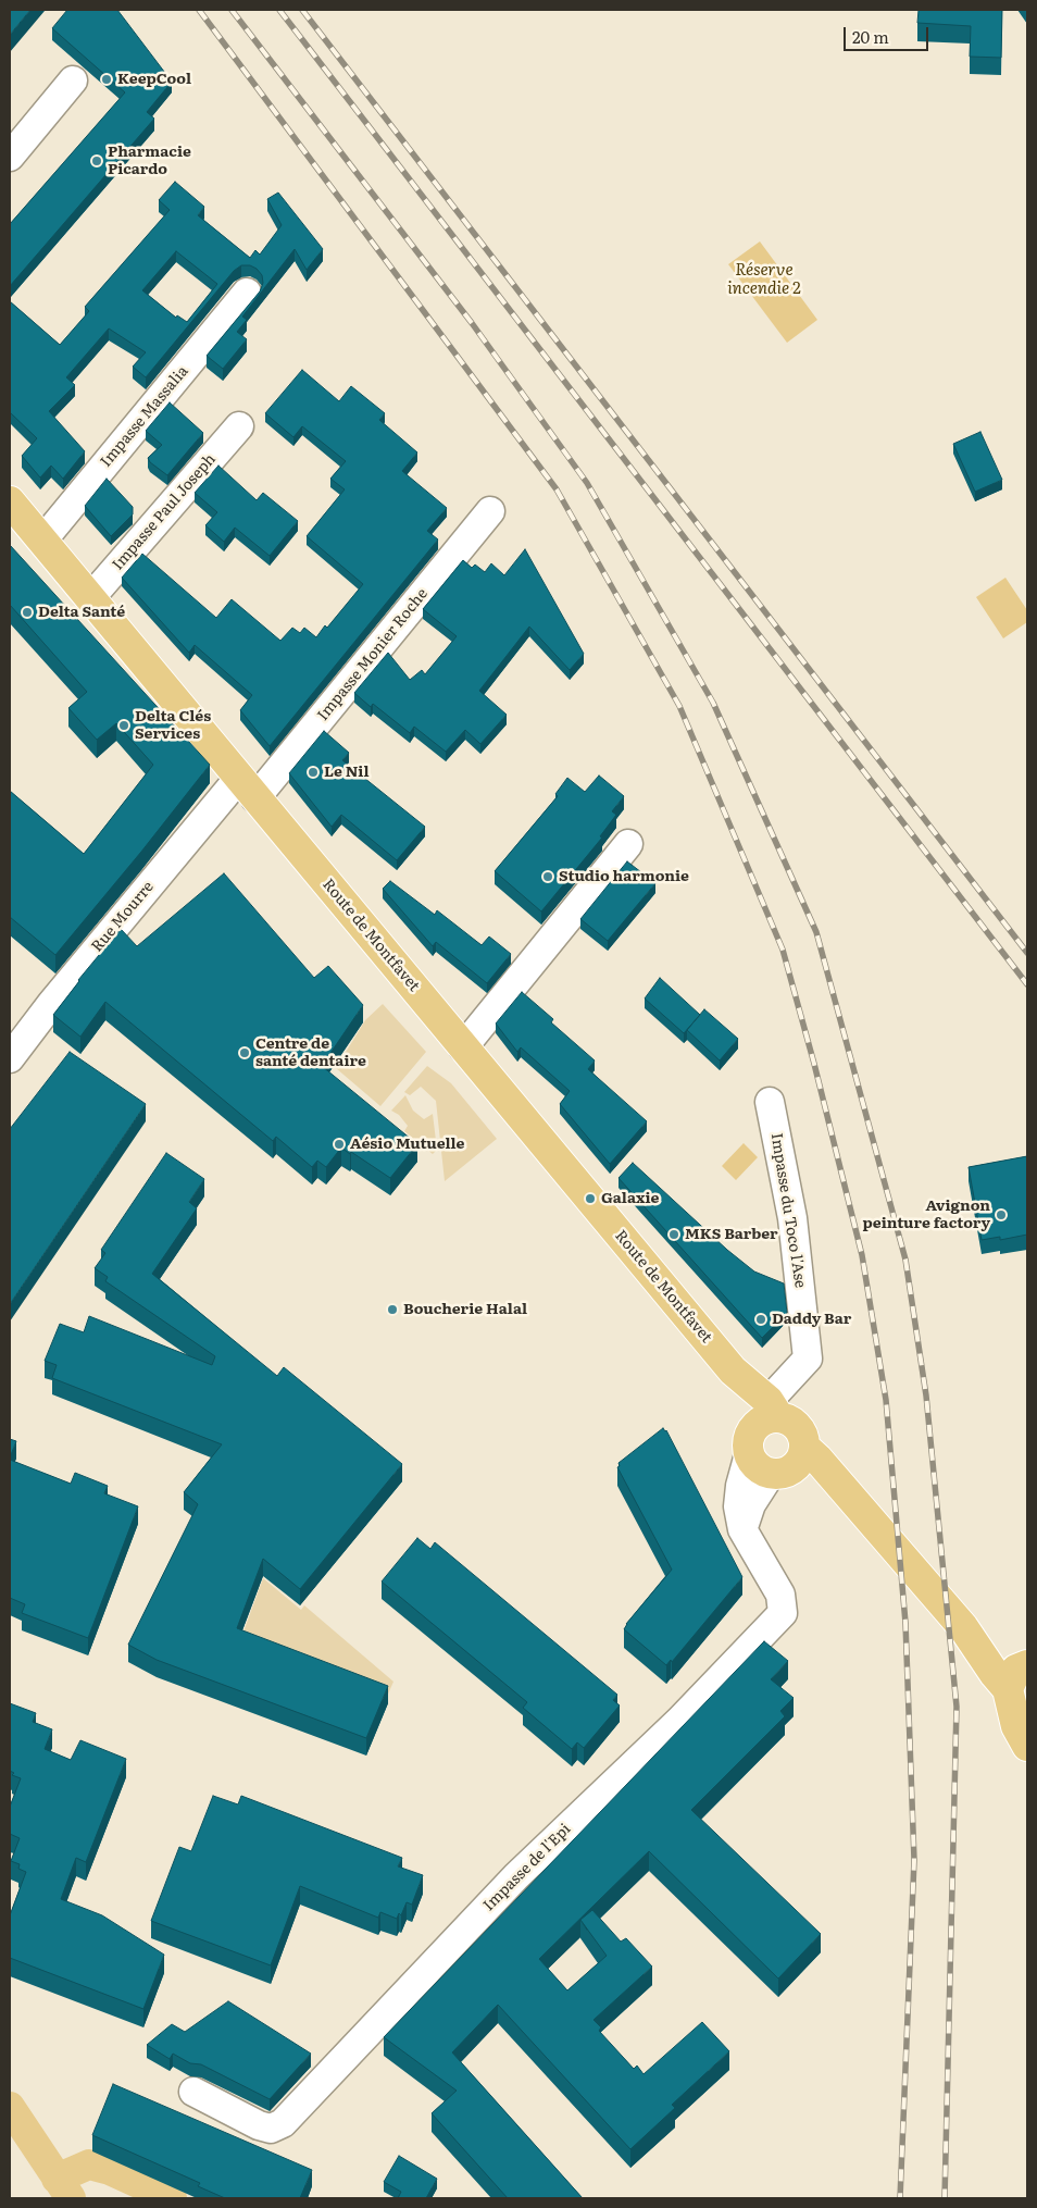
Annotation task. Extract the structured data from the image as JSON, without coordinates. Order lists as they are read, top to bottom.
{
  "streets": {
    "main road": ["Route de Montfavet"],
    "street": [
      "Impasse Massalia",
      "Impasse Paul Joseph",
      "Impasse Monier Roche",
      "Rue Mourre",
      "Impasse du Toco l'Ase",
      "Impasse de l'Epi"
    ]
  },
  "crossings": [
    ["Impasse Massalia", "Route de Montfavet"],
    ["Impasse Paul Joseph", "Route de Montfavet"],
    ["Impasse Monier Roche", "Rue Mourre"],
    ["Impasse Monier Roche", "Route de Montfavet"],
    ["Rue Mourre", "Route de Montfavet"],
    ["Route de Montfavet", "Impasse du Toco l'Ase"],
    ["Route de Montfavet", "Impasse de l'Epi"],
    ["Impasse du Toco l'Ase", "Impasse de l'Epi"]
  ],
  "water": ["Réserve incendie 2"],
  "places": [
    "KeepCool",
    "Pharmacie Picardo",
    "Delta Santé",
    "Delta Clés Services",
    "Le Nil",
    "Studio harmonie",
    "Centre de santé dentaire",
    "Aésio Mutuelle",
    "Galaxie",
    "Avignon peinture factory",
    "MKS Barber",
    "Boucherie Halal",
    "Daddy Bar"
  ],
  "scale_bar": "20 m"
}
